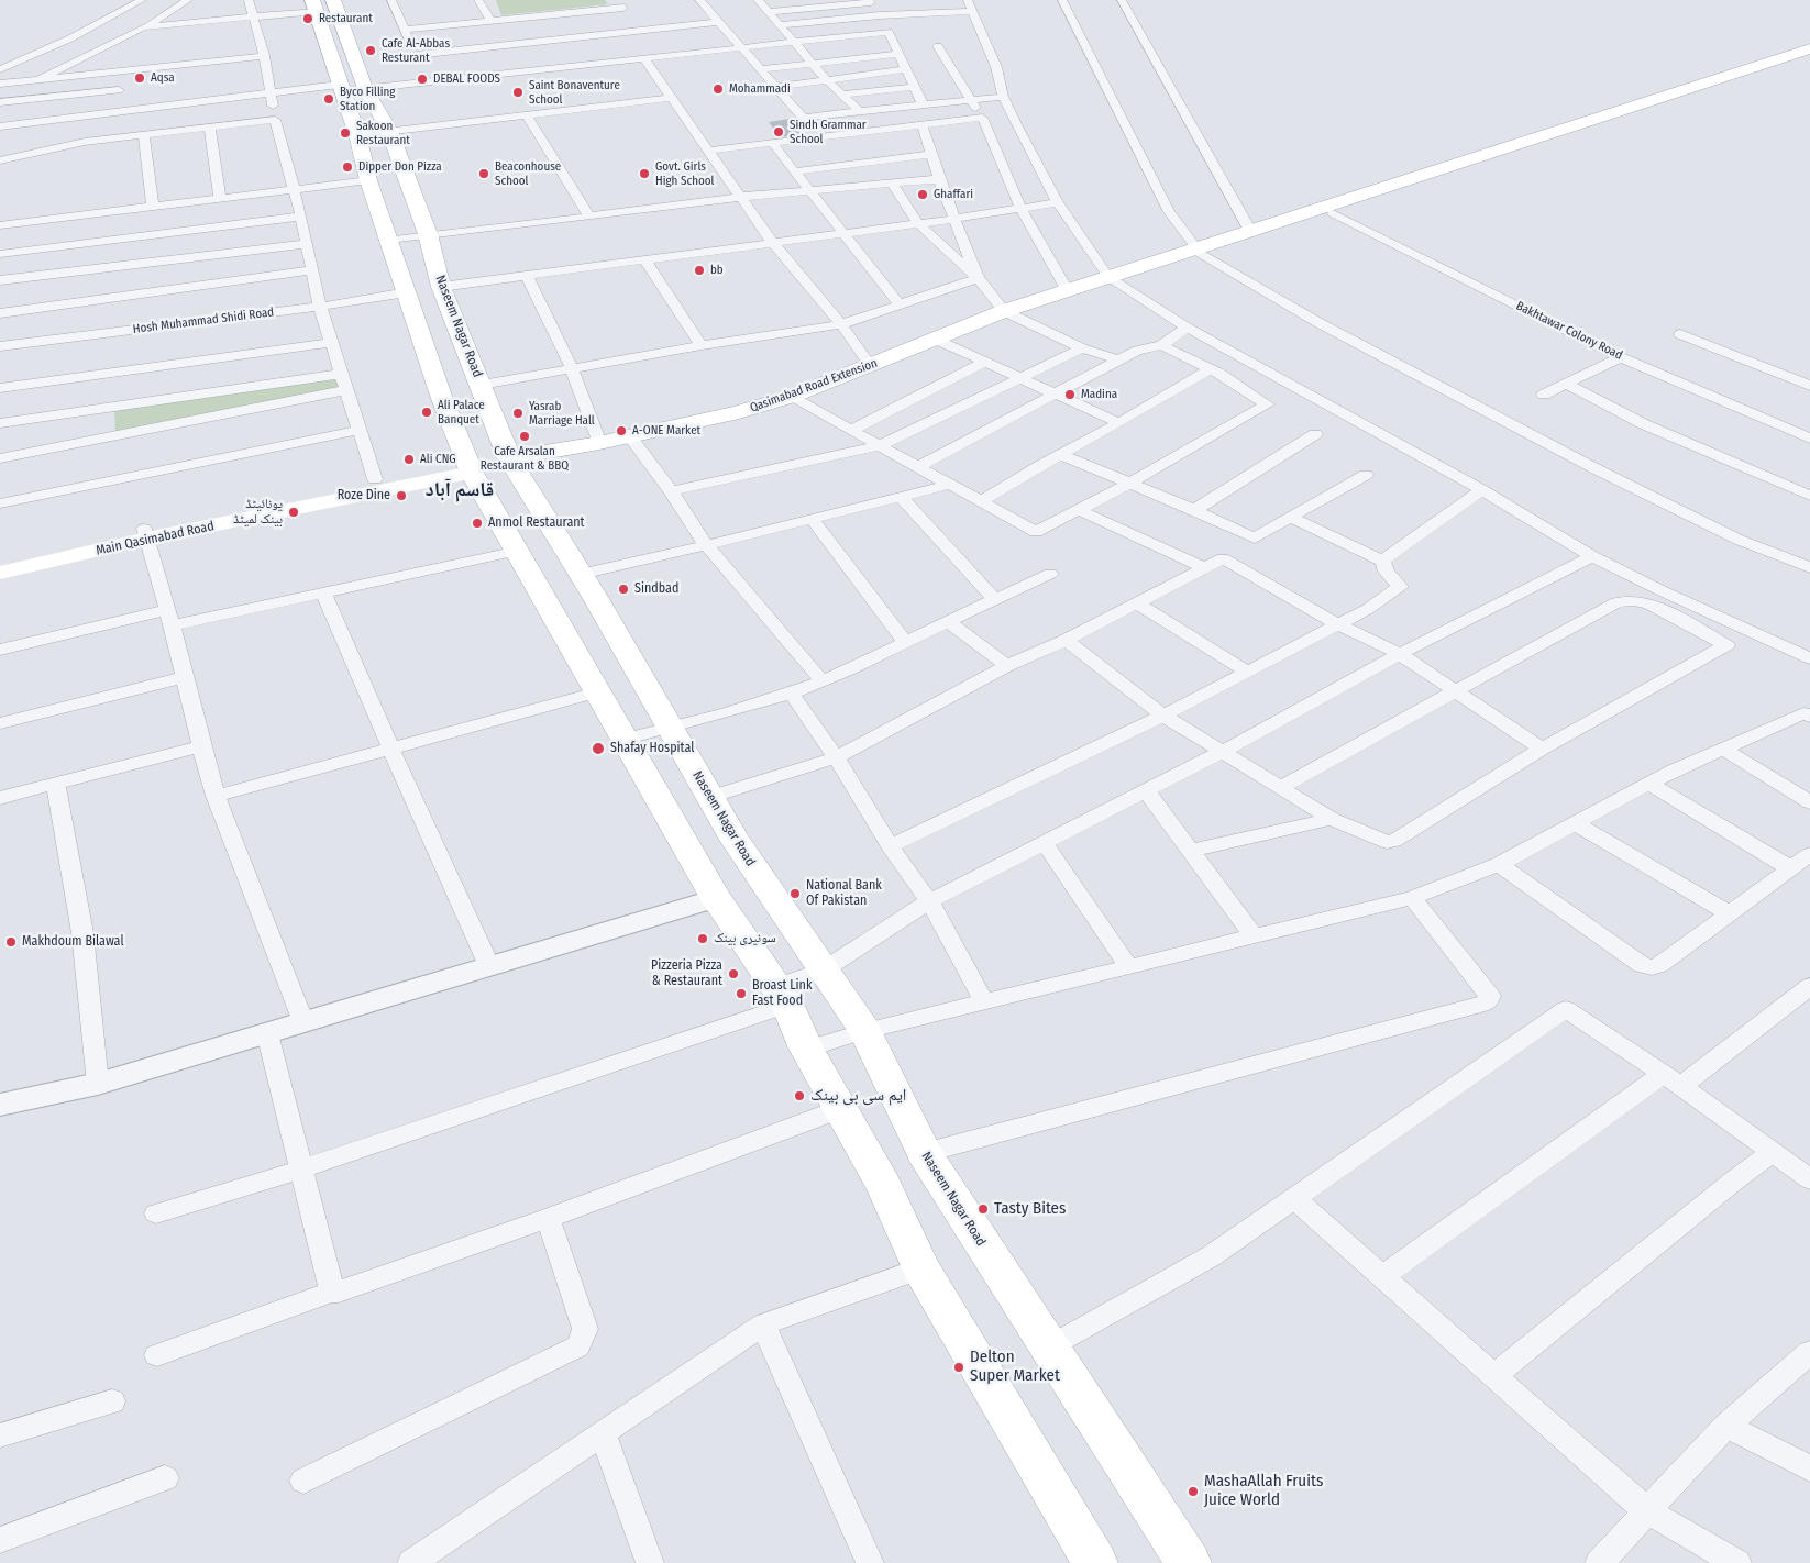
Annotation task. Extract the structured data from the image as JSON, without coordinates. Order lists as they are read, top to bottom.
{
  "streets": {
    "main road": ["Naseem Nagar Road", "Qasimabad Road Extension", "Main Qasimabad Road"],
    "street": ["Hosh Muhammad Shidi Road", "Bakhtawar Colony Road"]
  },
  "crossings": [
    ["Hosh Muhammad Shidi Road", "Naseem Nagar Road"],
    ["Naseem Nagar Road", "Qasimabad Road Extension"],
    ["Naseem Nagar Road", "Main Qasimabad Road"]
  ],
  "districts": ["قاسم آباد"],
  "places": [
    "Restaurant",
    "Cafe Al-Abbas Resturant",
    "Aqsa",
    "DEBAL FOODS",
    "Mohammadi",
    "Saint Bonaventure School",
    "Byco Filling Station",
    "Sindh Grammar School",
    "Sakoon Restaurant",
    "Dipper Don Pizza",
    "Beaconhouse School",
    "Govt. Girls High School",
    "Ghaffari",
    "bb",
    "Madina",
    "Ali Palace Banquet",
    "Yasrab Marriage Hall",
    "A-ONE Market",
    "Cafe Arsalan Restaurant & BBQ",
    "Ali CNG",
    "Roze Dine",
    "یونائیٹڈ بینک لمیٹڈ",
    "Anmol Restaurant",
    "Sindbad",
    "Shafay Hospital",
    "National Bank Of Pakistan",
    "سونیری بینک",
    "Makhdoum Bilawal",
    "Pizzeria Pizza & Restaurant",
    "Broast Link Fast Food",
    "ایم سی بی بینک",
    "Tasty Bites",
    "Delton Super Market",
    "MashaAllah Fruits Juice World"
  ]
}
